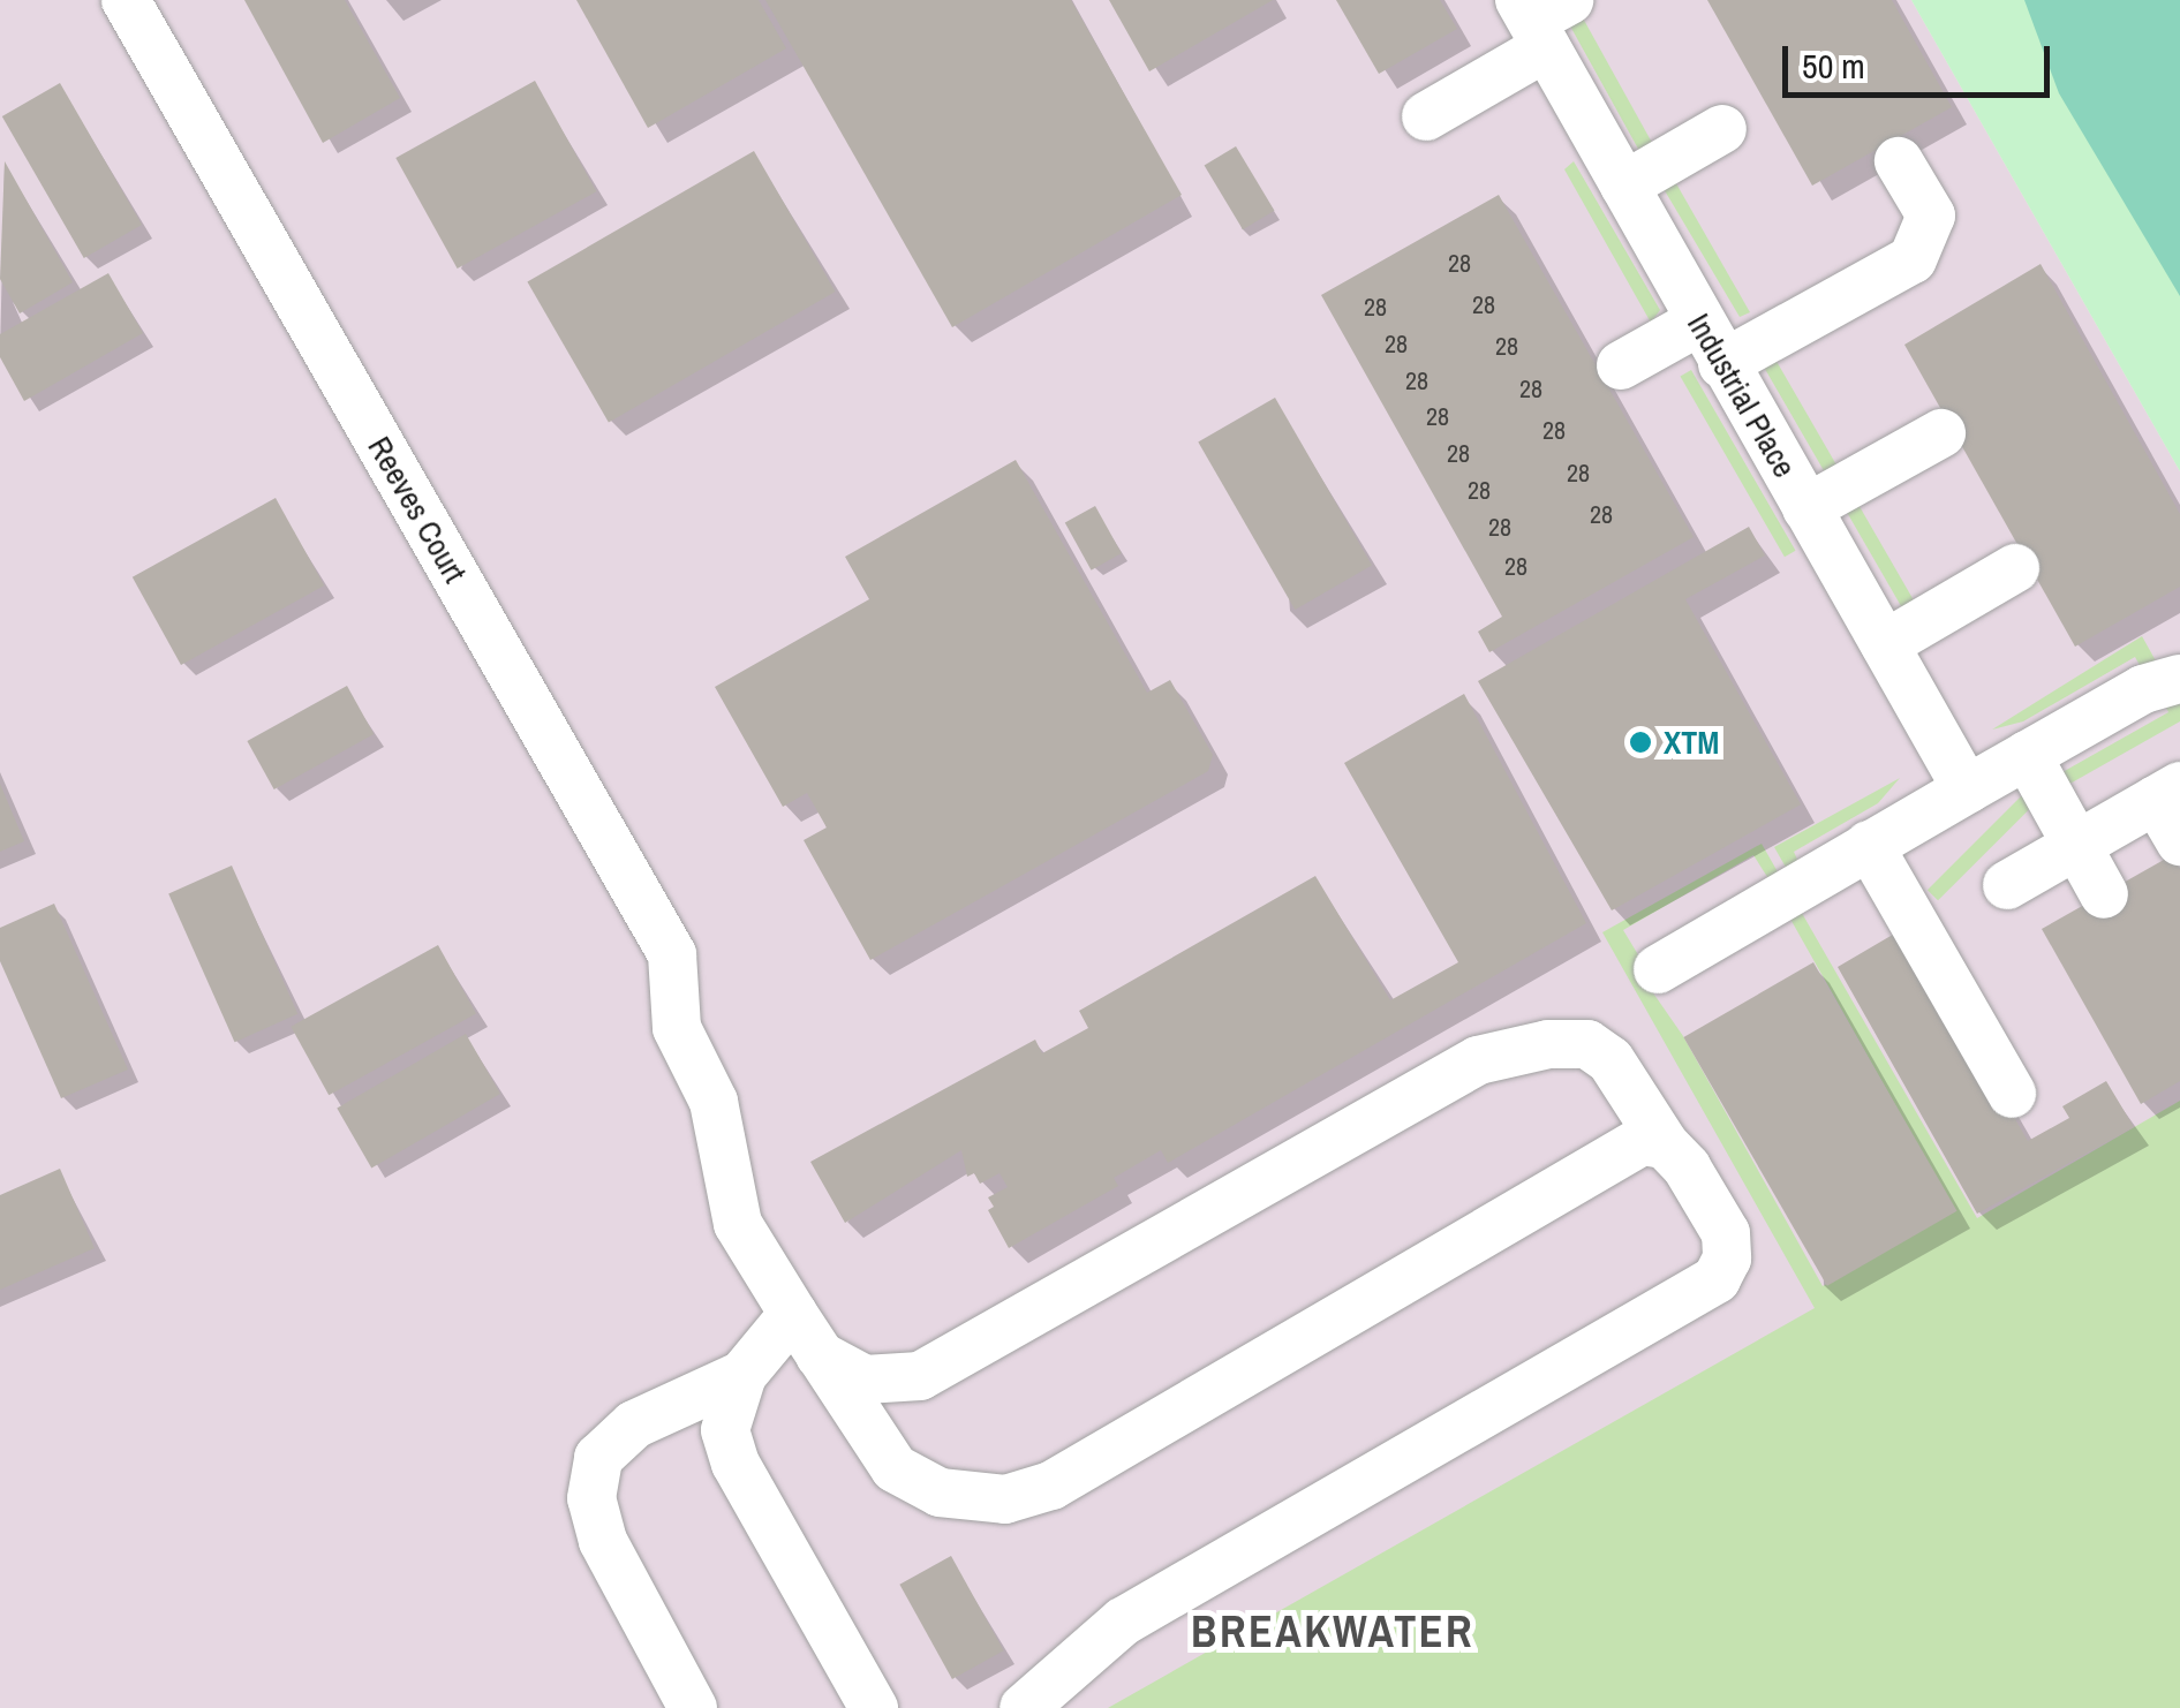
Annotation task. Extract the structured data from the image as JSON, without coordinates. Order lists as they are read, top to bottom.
{
  "streets": {
    "street": ["Industrial Place", "Reeves Court"]
  },
  "districts": ["BREAKWATER"],
  "places": ["XTM"],
  "house_numbers": [
    "28",
    "28",
    "28",
    "28",
    "28",
    "28",
    "28",
    "28",
    "28",
    "28",
    "28",
    "28",
    "28",
    "28",
    "28"
  ],
  "scale_bar": "50 m"
}
